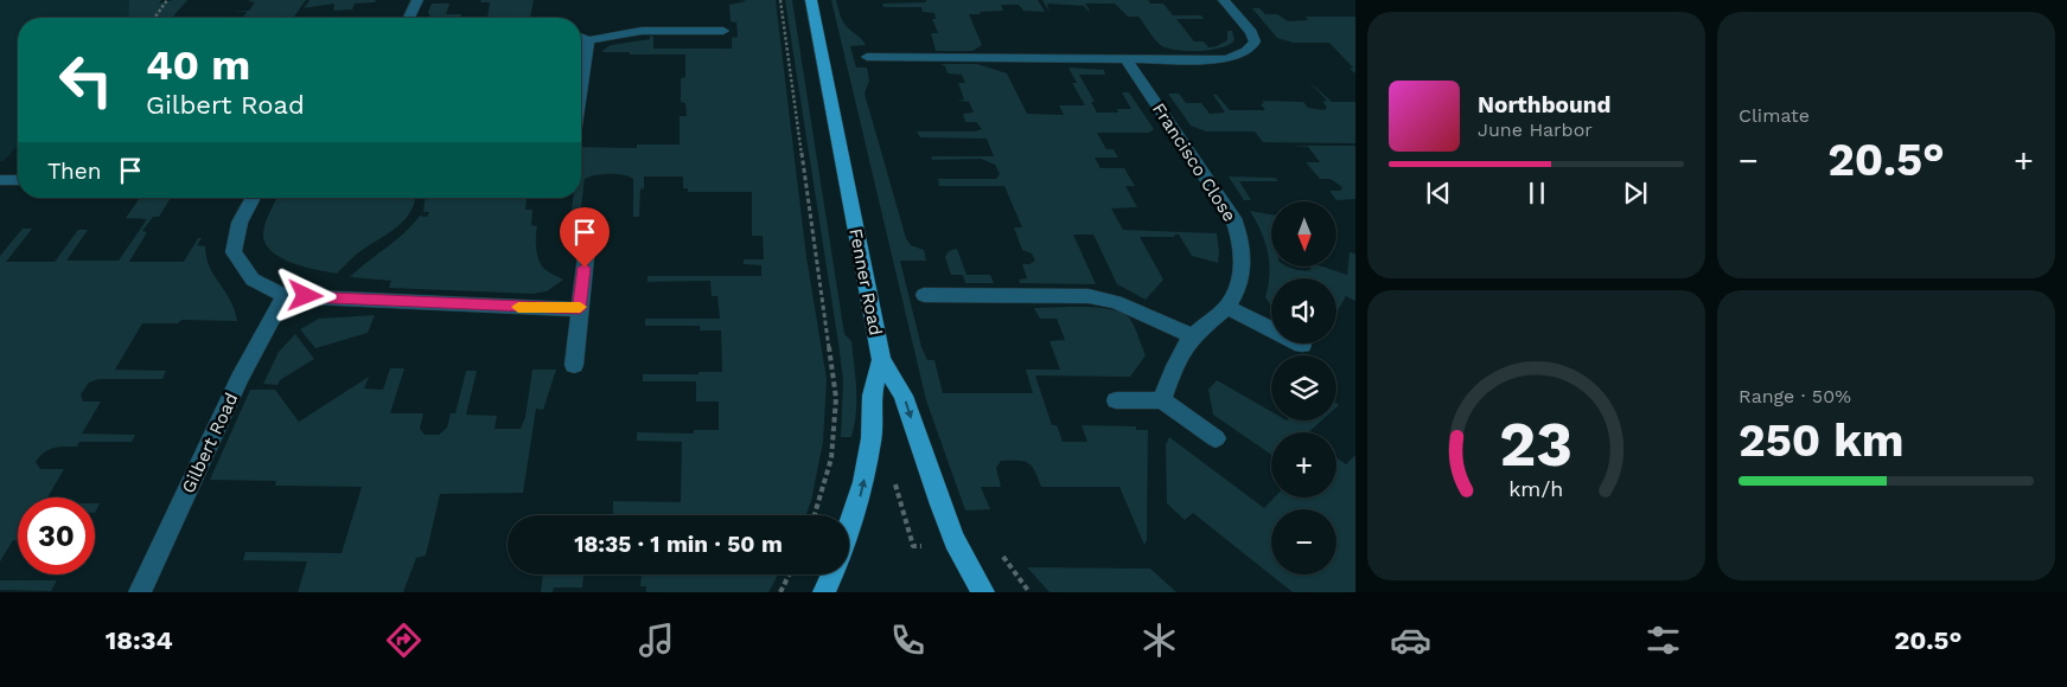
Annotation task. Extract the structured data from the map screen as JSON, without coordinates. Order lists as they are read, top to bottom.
{
  "streets": {
    "main road": ["Fenner Road"],
    "street": ["Francisco Close", "Gilbert Road"]
  },
  "north": "bottom",
  "page": {
    "tile": [
      "Climate",
      ["Range · 50%", "250 km"]
    ],
    "turn": ["40 m", "Gilbert Road"],
    "song": ["Northbound", "June Harbor"],
    "heat": ["−", "20.5°", "+"],
    "then": "Then",
    "map_buttons": ["+", "−"],
    "limit": "30",
    "trip": "18:35 · 1 min · 50 m",
    "tabs": ["18:34", "20.5°"],
    "gauge": ["23", "km/h"]
  }
}
